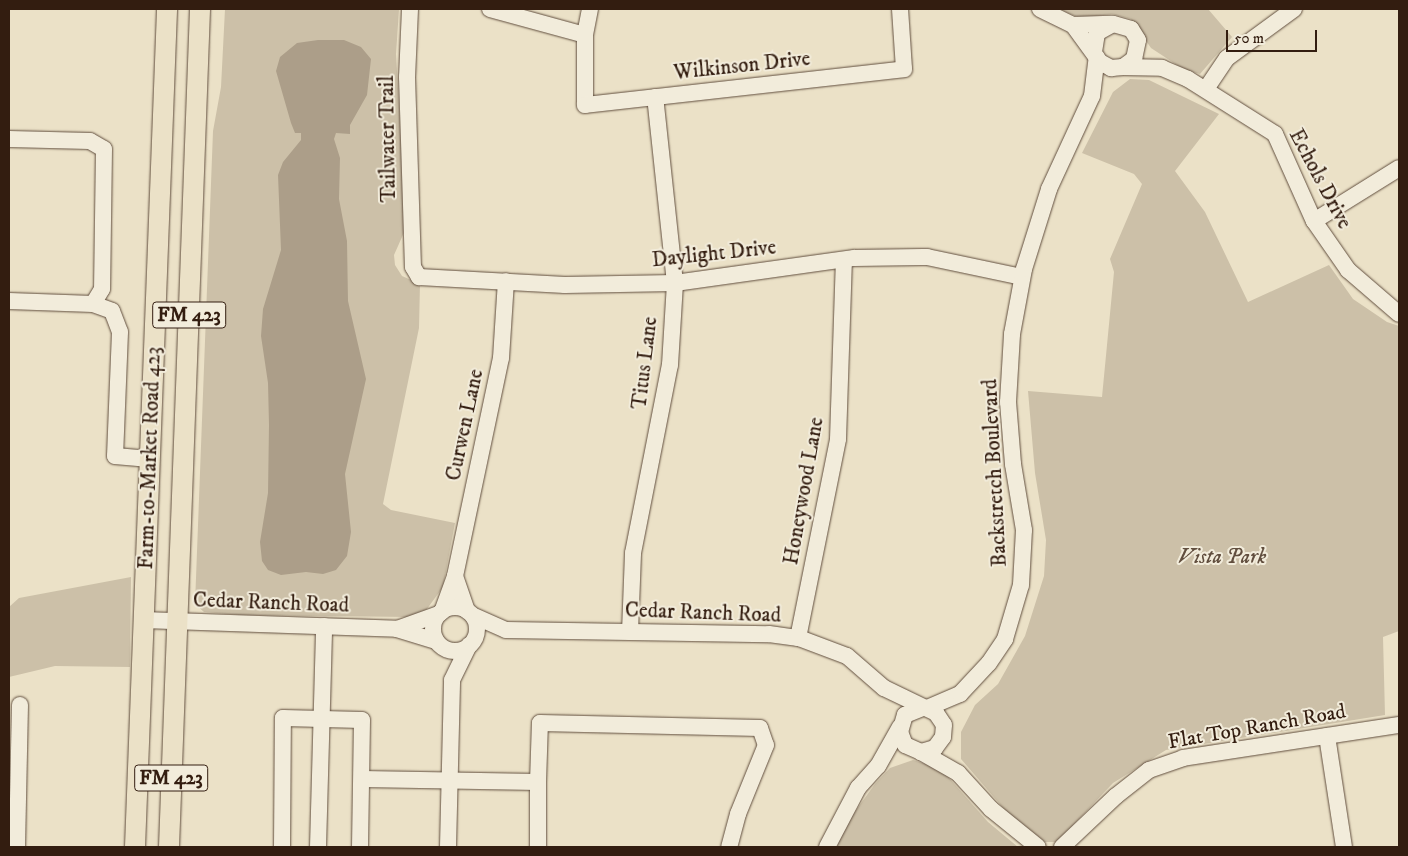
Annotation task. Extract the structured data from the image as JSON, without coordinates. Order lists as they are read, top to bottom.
{
  "streets": {
    "main road": ["FM 423", "Farm-to-Market Road 423"],
    "street": [
      "Wilkinson Drive",
      "Tailwater Trail",
      "Echols Drive",
      "Daylight Drive",
      "Titus Lane",
      "Curwen Lane",
      "Backstretch Boulevard",
      "Honeywood Lane",
      "Cedar Ranch Road",
      "Flat Top Ranch Road"
    ]
  },
  "crossings": [
    ["Wilkinson Drive", "Titus Lane"],
    ["Tailwater Trail", "Daylight Drive"],
    ["Echols Drive", "Backstretch Boulevard"],
    ["Daylight Drive", "Titus Lane"],
    ["Daylight Drive", "Curwen Lane"],
    ["Daylight Drive", "Backstretch Boulevard"],
    ["Daylight Drive", "Honeywood Lane"],
    ["Titus Lane", "Cedar Ranch Road"],
    ["Curwen Lane", "Cedar Ranch Road"],
    ["Farm-to-Market Road 423", "Cedar Ranch Road"],
    ["Backstretch Boulevard", "Cedar Ranch Road"],
    ["Honeywood Lane", "Cedar Ranch Road"]
  ],
  "parks": ["Vista Park"],
  "scale_bar": "50 m"
}
